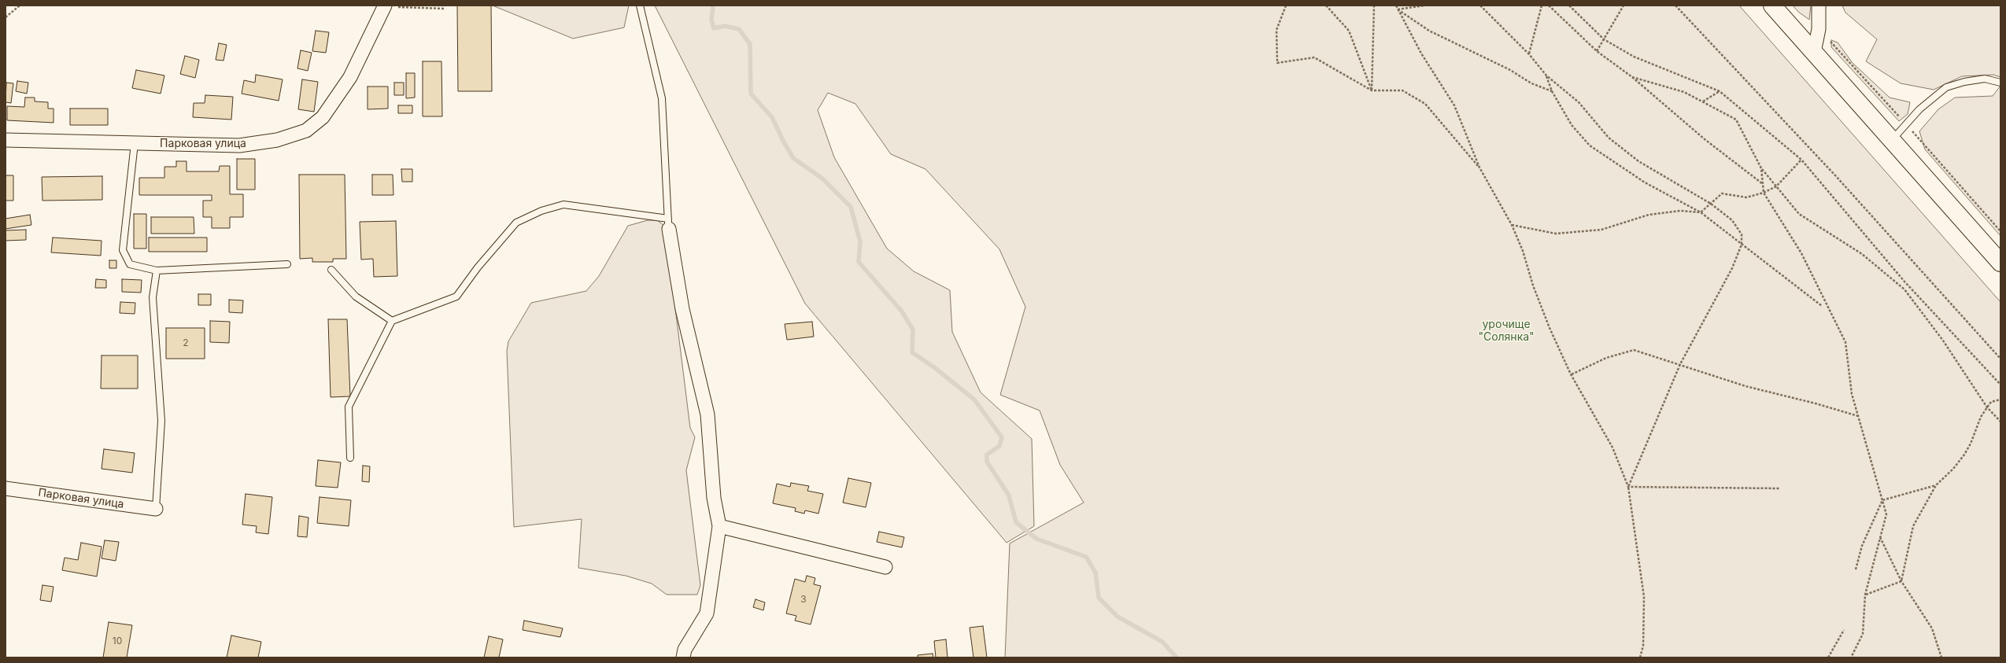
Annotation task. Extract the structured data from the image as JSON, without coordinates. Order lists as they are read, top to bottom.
{
  "streets": {
    "street": ["Парковая улица"]
  },
  "parks": ["урочище \"Солянка\""],
  "house_numbers": ["2", "3", "10"]
}
